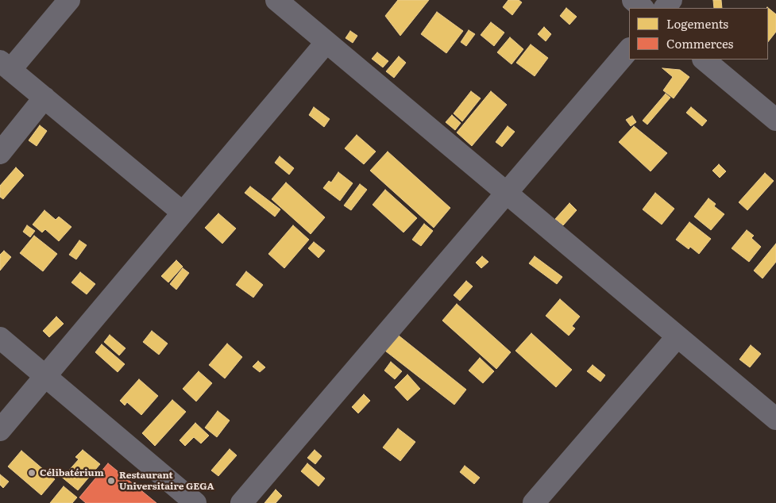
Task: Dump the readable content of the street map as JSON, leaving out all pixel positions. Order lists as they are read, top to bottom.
{
  "places": ["Célibatérium", "Restaurant Universitaire GEGA"],
  "legend": ["Logements", "Commerces"]
}
